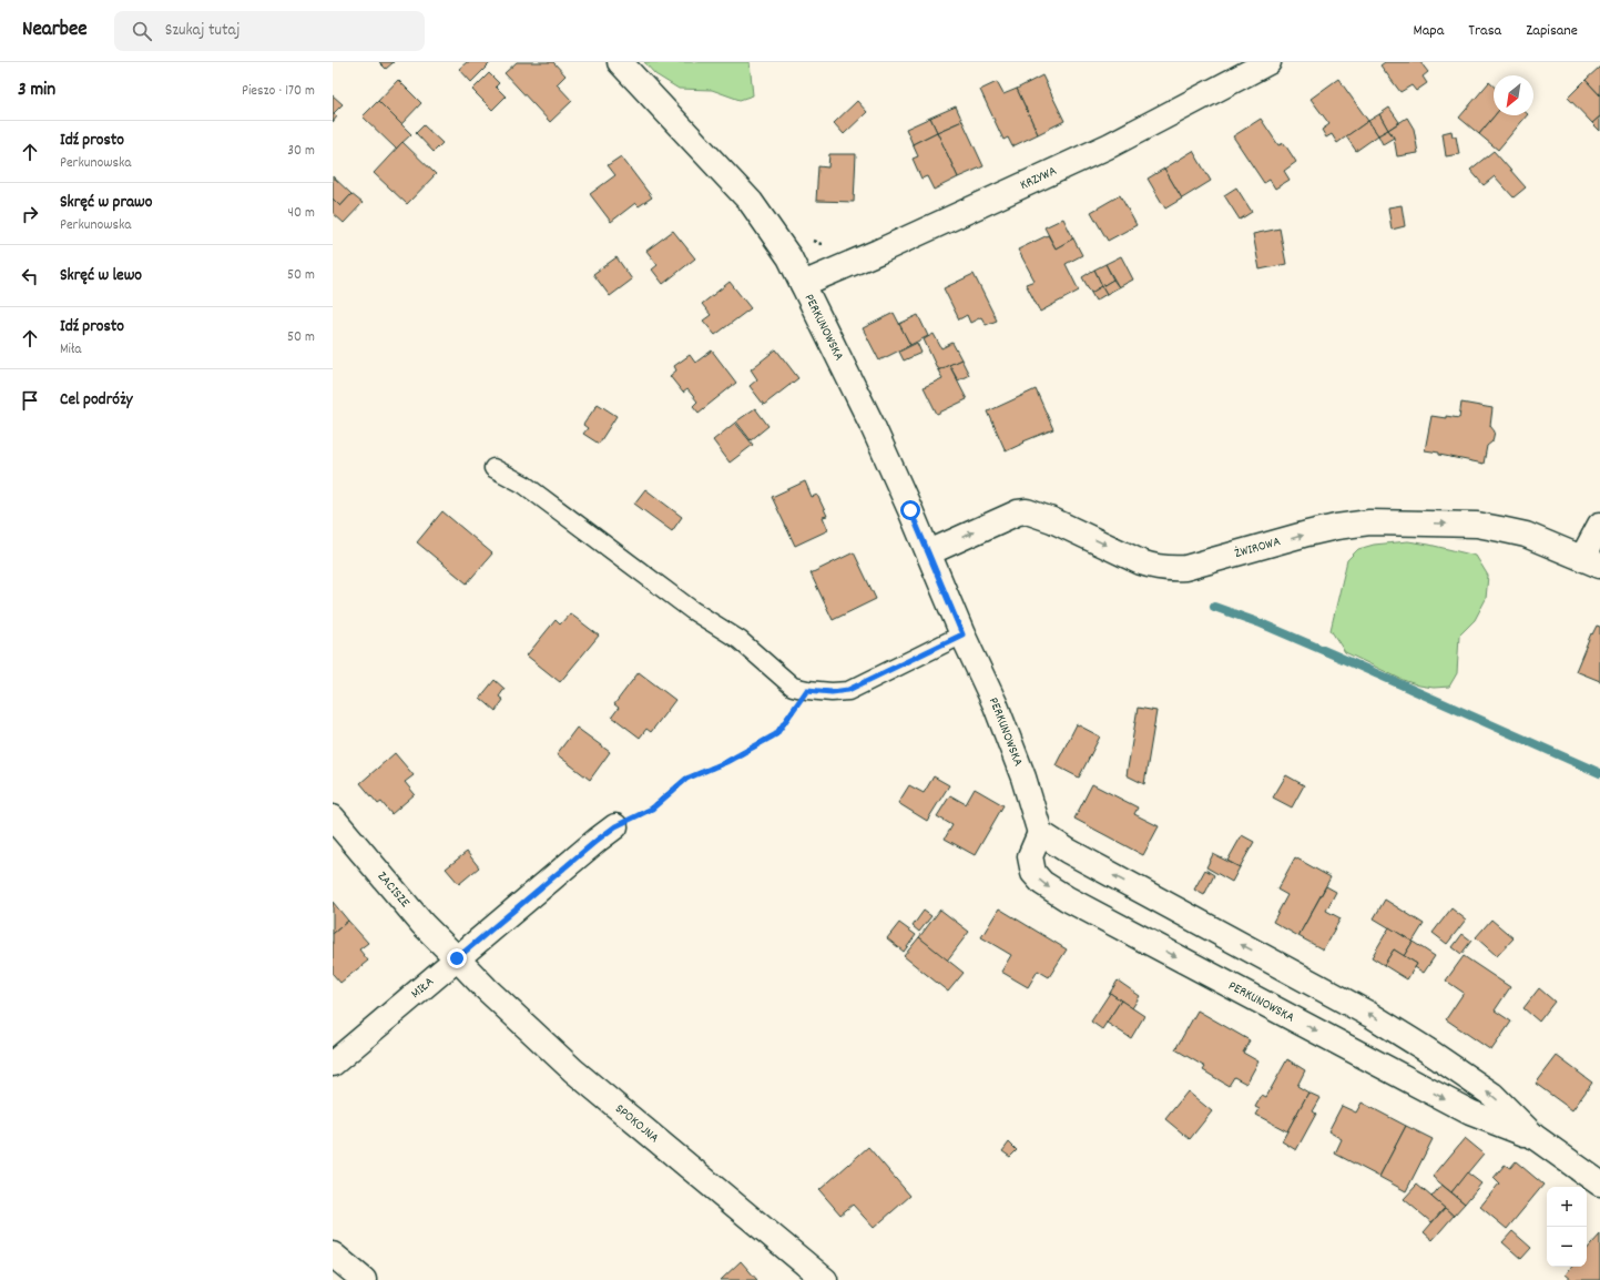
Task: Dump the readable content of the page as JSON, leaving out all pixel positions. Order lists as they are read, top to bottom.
{
  "streets": {
    "street": [
      "KRZYWA",
      "PERKUNOWSKA",
      "ŻWIROWA",
      "ZACISZE",
      "MIŁA",
      "SPOKOJNA"
    ]
  },
  "crossings": [
    ["KRZYWA", "PERKUNOWSKA"],
    ["PERKUNOWSKA", "ŻWIROWA"],
    ["ZACISZE", "MIŁA"],
    ["ZACISZE", "SPOKOJNA"],
    ["MIŁA", "SPOKOJNA"]
  ],
  "one_way": ["ŻWIROWA"],
  "north": "bottom left",
  "page": {
    "header": "Nearbee",
    "search": "Szukaj tutaj",
    "nav": ["Mapa", "Trasa", "Zapisane"],
    "heading": ["3 min", "Pieszo · 170 m"],
    "list": [
      ["Idź prosto", "Perkunowska", "30 m"],
      ["Skręć w prawo", "Perkunowska", "40 m"],
      ["Skręć w lewo", "50 m"],
      ["Idź prosto", "Miła", "50 m"],
      "Cel podróży"
    ],
    "map_buttons": ["+", "−"]
  }
}
